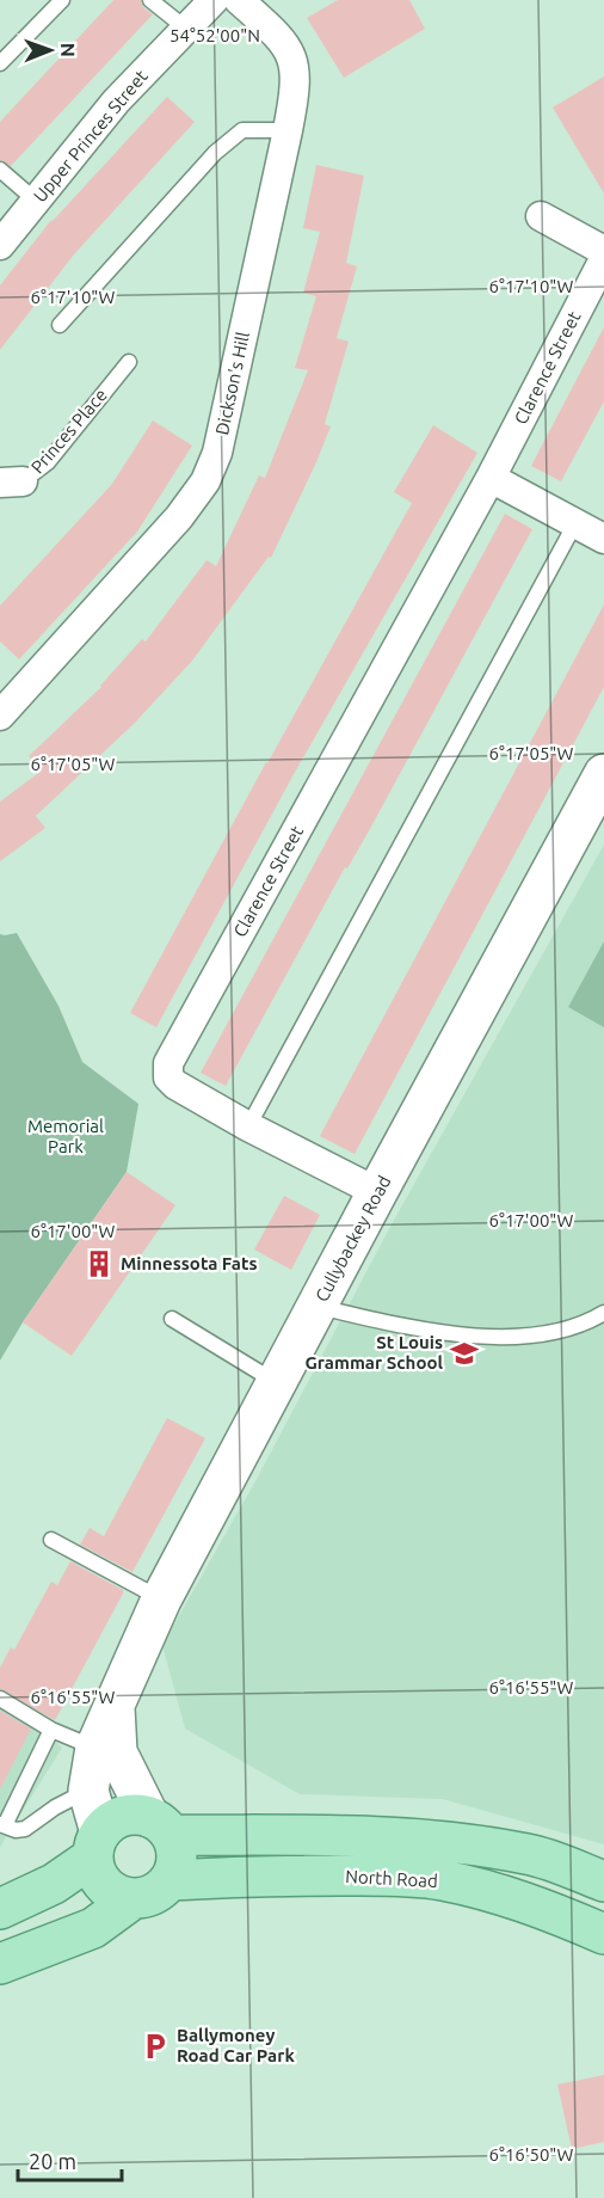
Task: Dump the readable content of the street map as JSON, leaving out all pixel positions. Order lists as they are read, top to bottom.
{
  "streets": {
    "main road": ["Cullybackey Road", "North Road"],
    "street": ["Upper Princes Street", "Clarence Street", "Dickson's Hill"],
    "lane": ["Princes Place"]
  },
  "crossings": [
    ["Clarence Street", "Cullybackey Road"],
    ["Cullybackey Road", "North Road"]
  ],
  "parks": ["Memorial Park"],
  "places": {
    "building": ["Minnessota Fats"],
    "school or university": ["St Louis Grammar School"],
    "parking": ["Ballymoney Road Car Park"]
  },
  "scale_bar": "20 m",
  "north": "right",
  "coordinates": [
    "54°52'00\"N",
    "6°17'10\"W",
    "6°17'05\"W",
    "6°17'00\"W",
    "6°16'55\"W",
    "6°16'50\"W"
  ]
}
